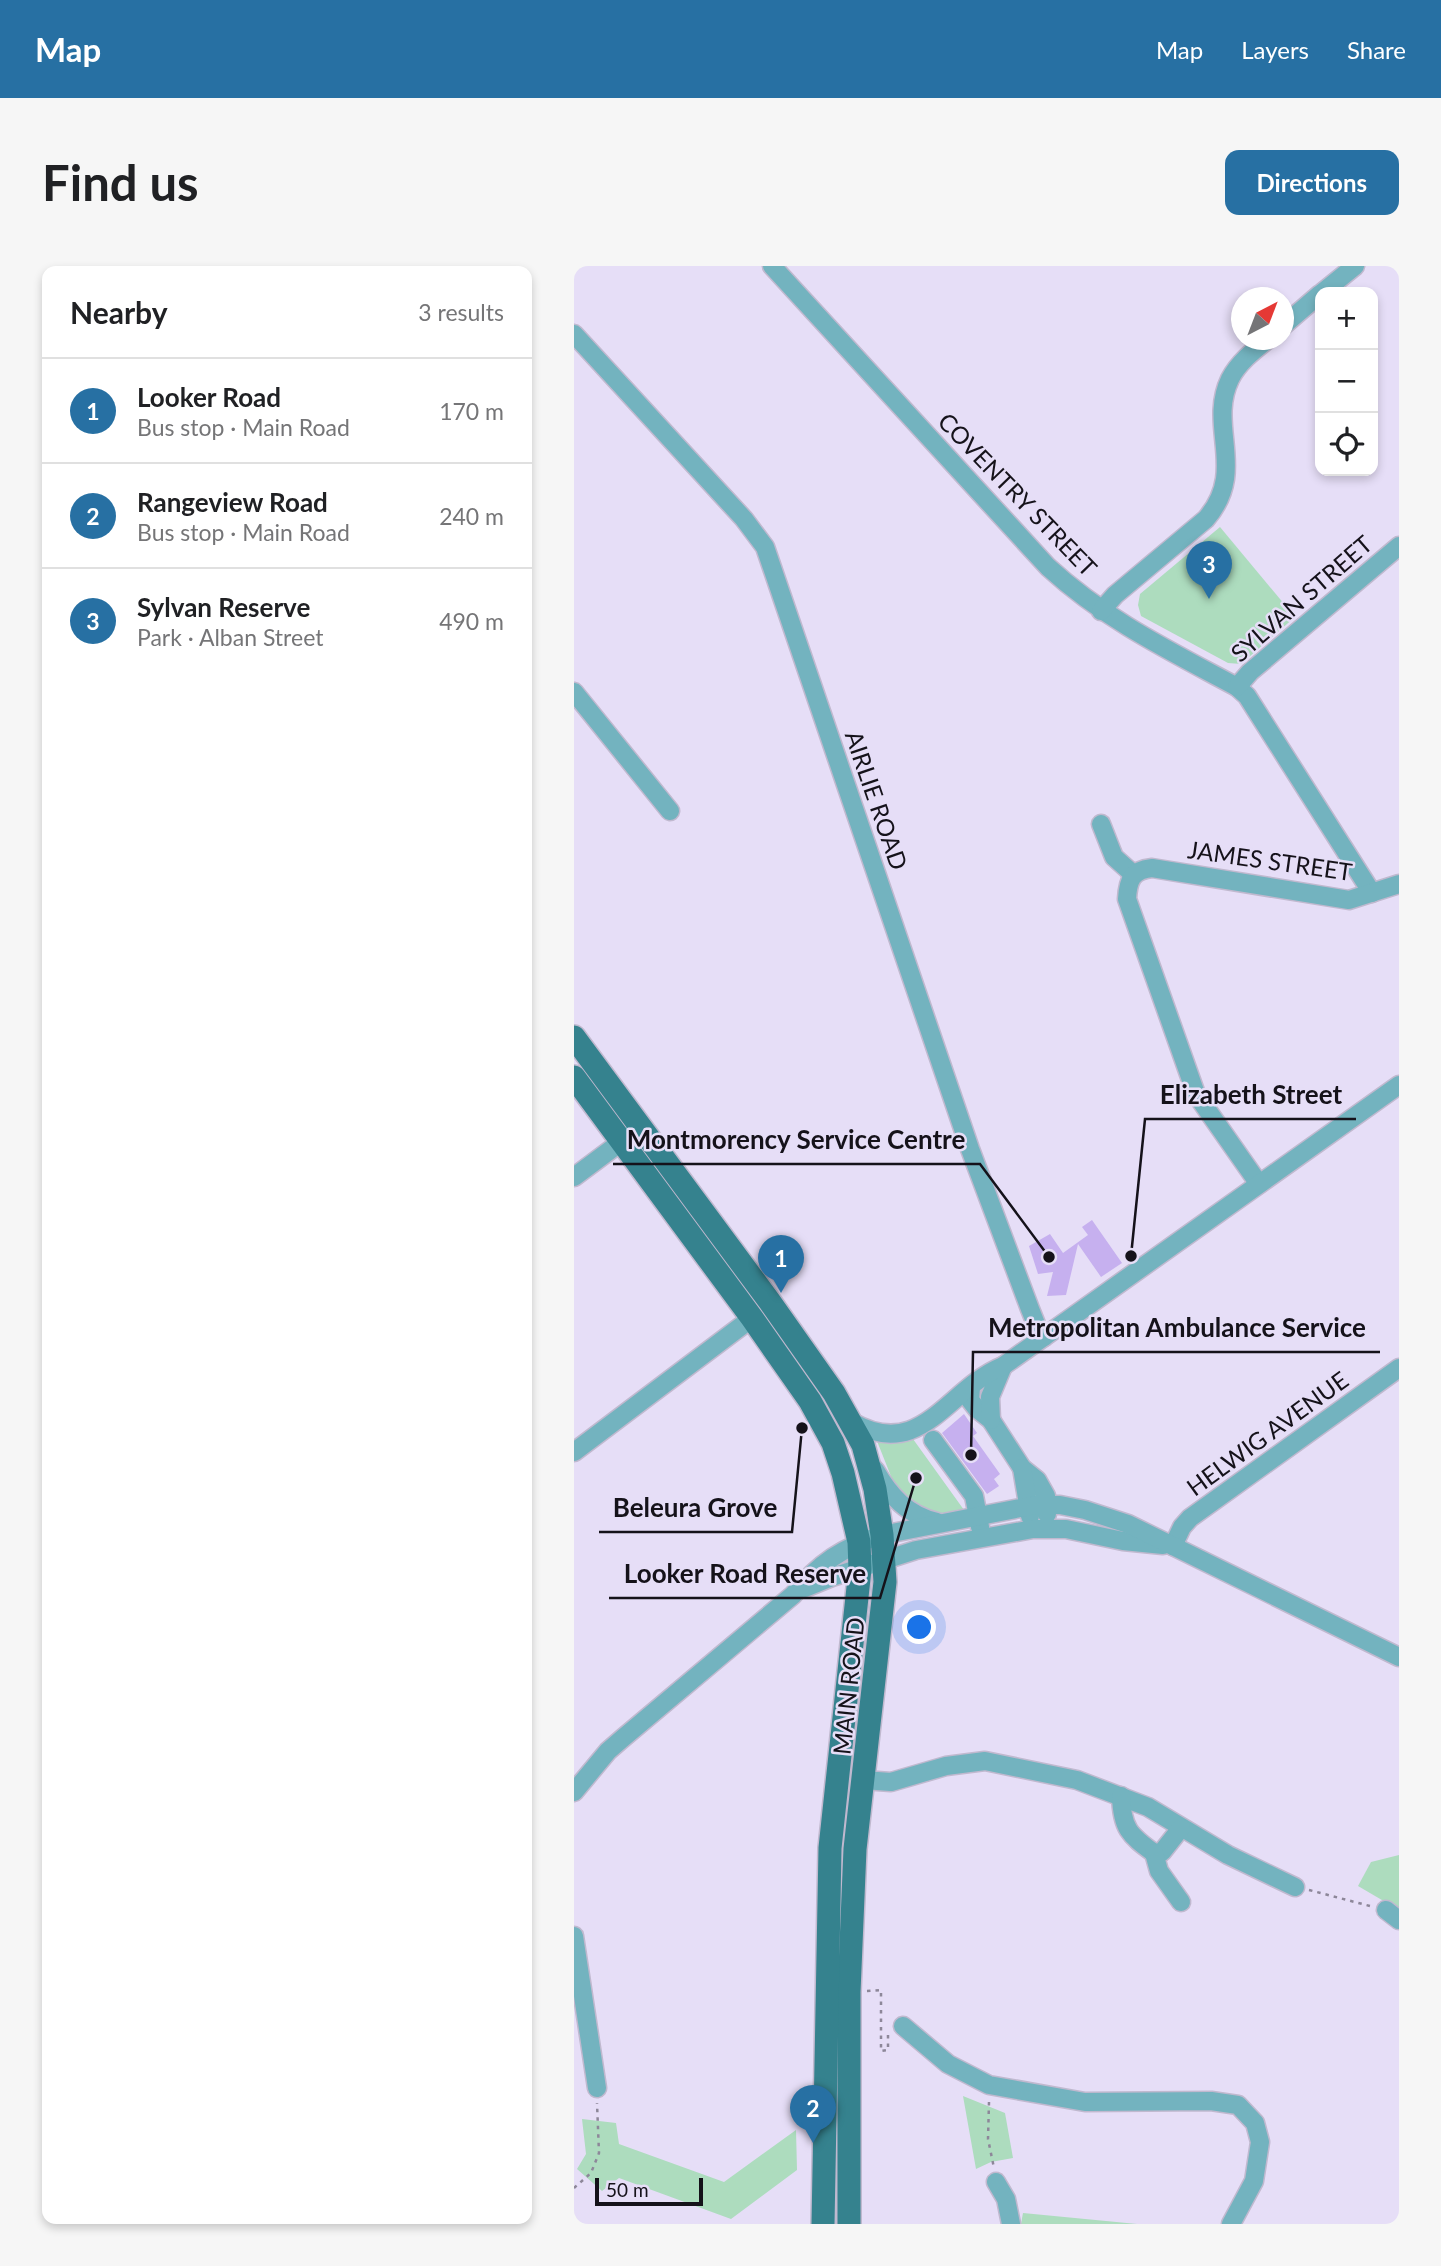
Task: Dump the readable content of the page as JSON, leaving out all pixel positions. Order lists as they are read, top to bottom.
{
  "streets": {
    "main road": ["MAIN ROAD"],
    "street": [
      "COVENTRY STREET",
      "SYLVAN STREET",
      "AIRLIE ROAD",
      "JAMES STREET",
      "HELWIG AVENUE"
    ]
  },
  "crossings": [
    ["COVENTRY STREET", "SYLVAN STREET"],
    ["COVENTRY STREET", "JAMES STREET"]
  ],
  "places": [
    "Elizabeth Street",
    "Montmorency Service Centre",
    "Beleura Grove",
    "Metropolitan Ambulance Service",
    "Looker Road Reserve"
  ],
  "scale_bar": "50 m",
  "north": "top right",
  "page": {
    "header": "Map",
    "nav": ["Map", "Layers", "Share"],
    "buttons": "Directions",
    "title": "Find us",
    "heading": ["Nearby", "3 results"],
    "map_buttons": ["+", "−"],
    "list": [
      {
        "mark": "1",
        "name": "Looker Road",
        "note": "Bus stop · Main Road",
        "value": "170 m"
      },
      {
        "mark": "2",
        "name": "Rangeview Road",
        "note": "Bus stop · Main Road",
        "value": "240 m"
      },
      {
        "mark": "3",
        "name": "Sylvan Reserve",
        "note": "Park · Alban Street",
        "value": "490 m"
      }
    ],
    "pins": ["3", "1", "2"],
    "scale": "50 m"
  }
}
